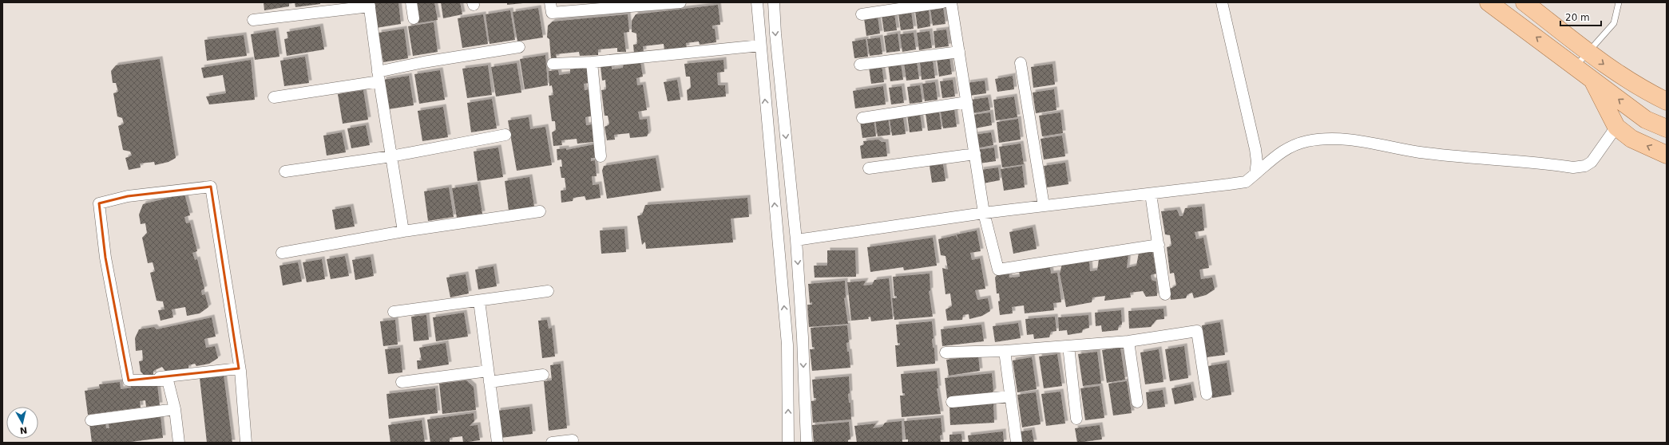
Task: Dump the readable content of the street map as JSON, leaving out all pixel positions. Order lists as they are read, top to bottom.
{
  "scale_bar": "20 m",
  "north": "bottom"
}
